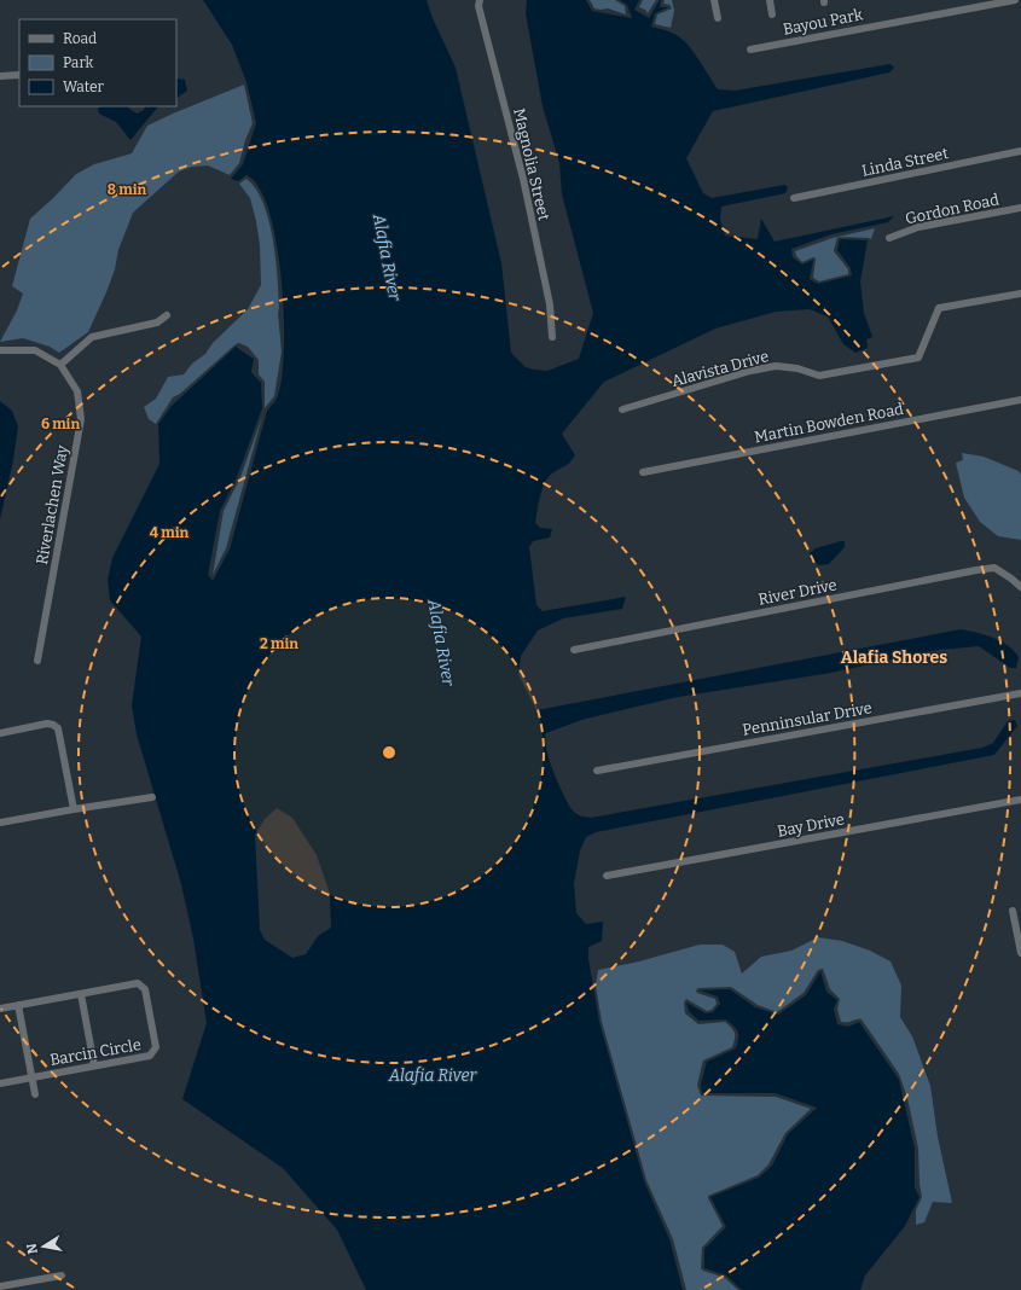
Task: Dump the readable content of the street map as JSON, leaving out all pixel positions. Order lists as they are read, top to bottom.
{
  "streets": {
    "street": [
      "Bayou Park",
      "Linda Street",
      "Magnolia Street",
      "Gordon Road",
      "Alavista Drive",
      "Martin Bowden Road",
      "Riverlachen Way",
      "River Drive",
      "Penninsular Drive",
      "Bay Drive",
      "Barcin Circle"
    ]
  },
  "districts": ["Alafia Shores"],
  "water": ["Alafia River"],
  "legend": ["Road", "Park", "Water"],
  "north": "left",
  "rings": [
    "8 min",
    "6 min",
    "4 min",
    "2 min"
  ]
}
